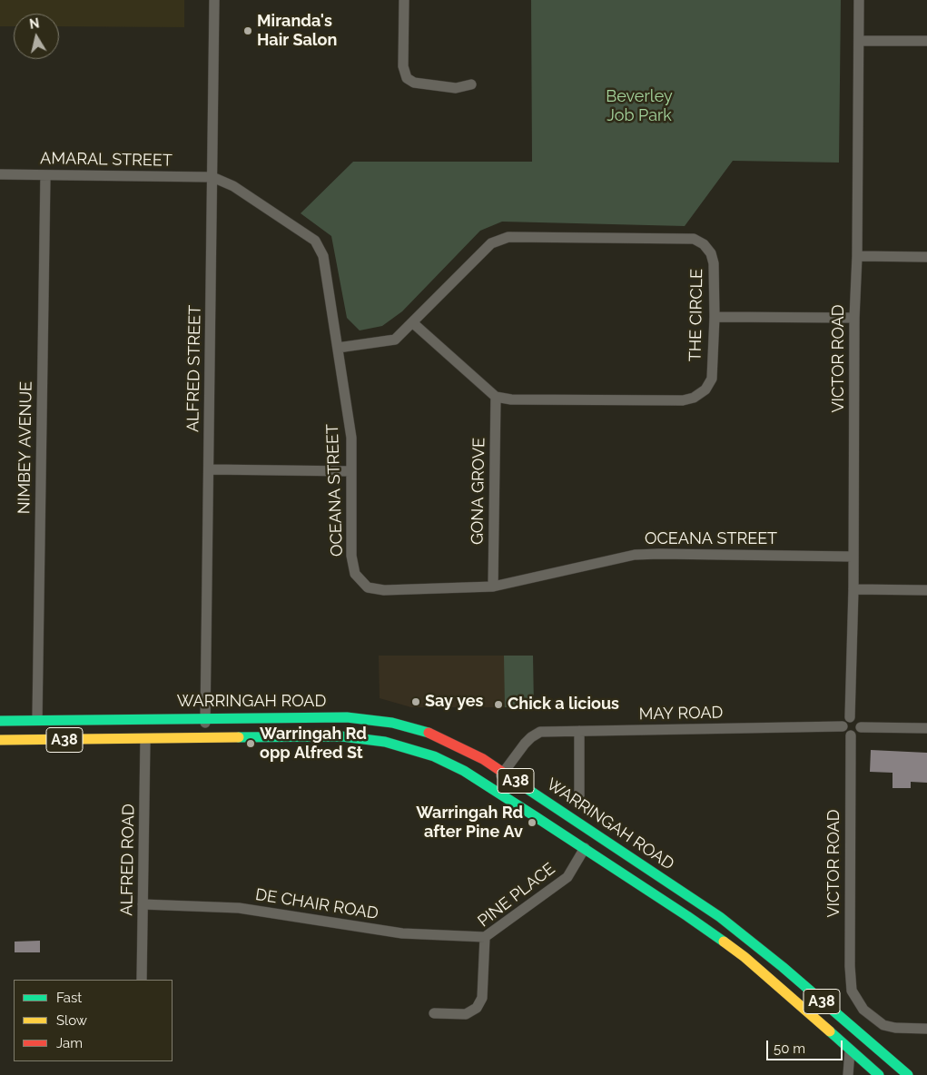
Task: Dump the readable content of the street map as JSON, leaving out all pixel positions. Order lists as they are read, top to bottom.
{
  "streets": {
    "highway": ["WARRINGAH ROAD", "A38"],
    "street": [
      "AMARAL STREET",
      "THE CIRCLE",
      "VICTOR ROAD",
      "ALFRED STREET",
      "NIMBEY AVENUE",
      "OCEANA STREET",
      "GONA GROVE",
      "MAY ROAD",
      "ALFRED ROAD",
      "PINE PLACE",
      "DE CHAIR ROAD"
    ]
  },
  "crossings": [
    ["AMARAL STREET", "ALFRED STREET"],
    ["AMARAL STREET", "NIMBEY AVENUE"],
    ["AMARAL STREET", "OCEANA STREET"],
    ["THE CIRCLE", "OCEANA STREET"],
    ["THE CIRCLE", "GONA GROVE"],
    ["VICTOR ROAD", "OCEANA STREET"],
    ["VICTOR ROAD", "MAY ROAD"],
    ["ALFRED STREET", "OCEANA STREET"],
    ["ALFRED STREET", "WARRINGAH ROAD"],
    ["NIMBEY AVENUE", "WARRINGAH ROAD"],
    ["OCEANA STREET", "GONA GROVE"],
    ["WARRINGAH ROAD", "MAY ROAD"],
    ["WARRINGAH ROAD", "ALFRED ROAD"],
    ["WARRINGAH ROAD", "PINE PLACE"],
    ["ALFRED ROAD", "DE CHAIR ROAD"],
    ["PINE PLACE", "DE CHAIR ROAD"]
  ],
  "parks": ["Beverley Job Park"],
  "places": [
    "Miranda's Hair Salon",
    "Say yes",
    "Chick a licious",
    "Warringah Rd opp Alfred St",
    "Warringah Rd after Pine Av"
  ],
  "legend": ["Fast", "Slow", "Jam"],
  "scale_bar": "50 m",
  "north": "top"
}
